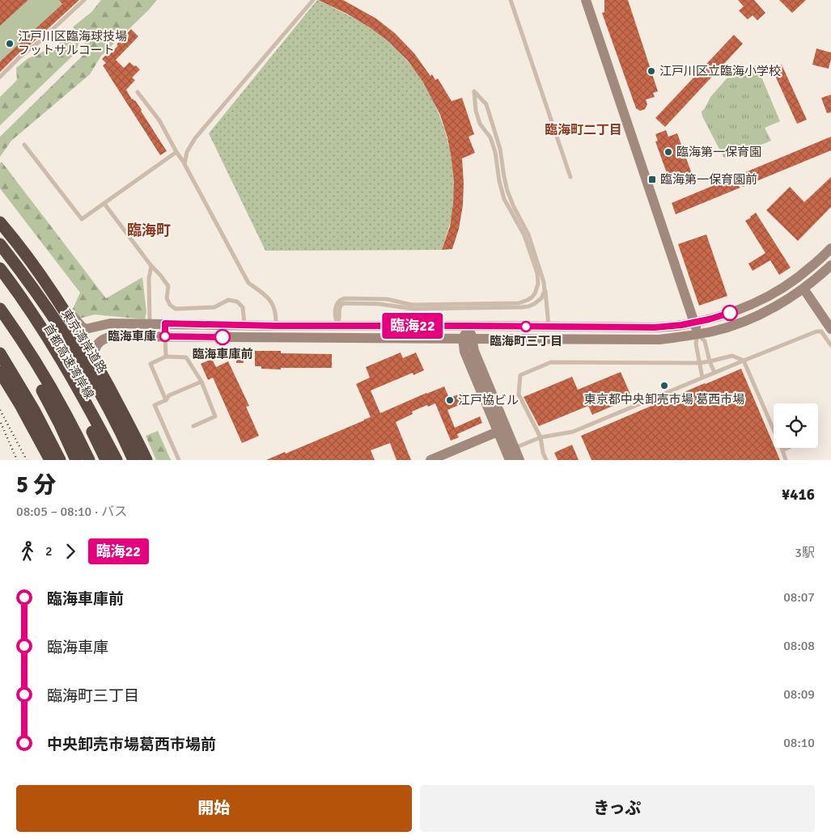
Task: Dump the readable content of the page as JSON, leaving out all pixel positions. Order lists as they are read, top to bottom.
{
  "streets": {
    "highway": ["東京湾岸道路", "首都高速湾岸線"]
  },
  "districts": ["臨海町二丁目", "臨海町"],
  "places": {
    "other": [
      "江戸川区臨海球技場 フットサルコート",
      "江戸川区立臨海小学校",
      "臨海第一保育園",
      "臨海町三丁目",
      "臨海車庫",
      "臨海車庫前",
      "東京都中央卸売市場 葛西市場",
      "江戸協ビル"
    ],
    "transit": ["臨海第一保育園前"]
  },
  "lines": ["bus line 臨海22"],
  "page": {
    "on_map": "臨海22",
    "heading": ["5 分", "08:05 – 08:10 · バス", "¥416"],
    "legs": ["2", "臨海22", "3駅"],
    "list": [
      {
        "name": "臨海車庫前",
        "value": "08:07"
      },
      {
        "name": "臨海車庫",
        "value": "08:08"
      },
      {
        "name": "臨海町三丁目",
        "value": "08:09"
      },
      {
        "name": "中央卸売市場葛西市場前",
        "value": "08:10"
      }
    ],
    "buttons": ["開始", "きっぷ"]
  }
}
